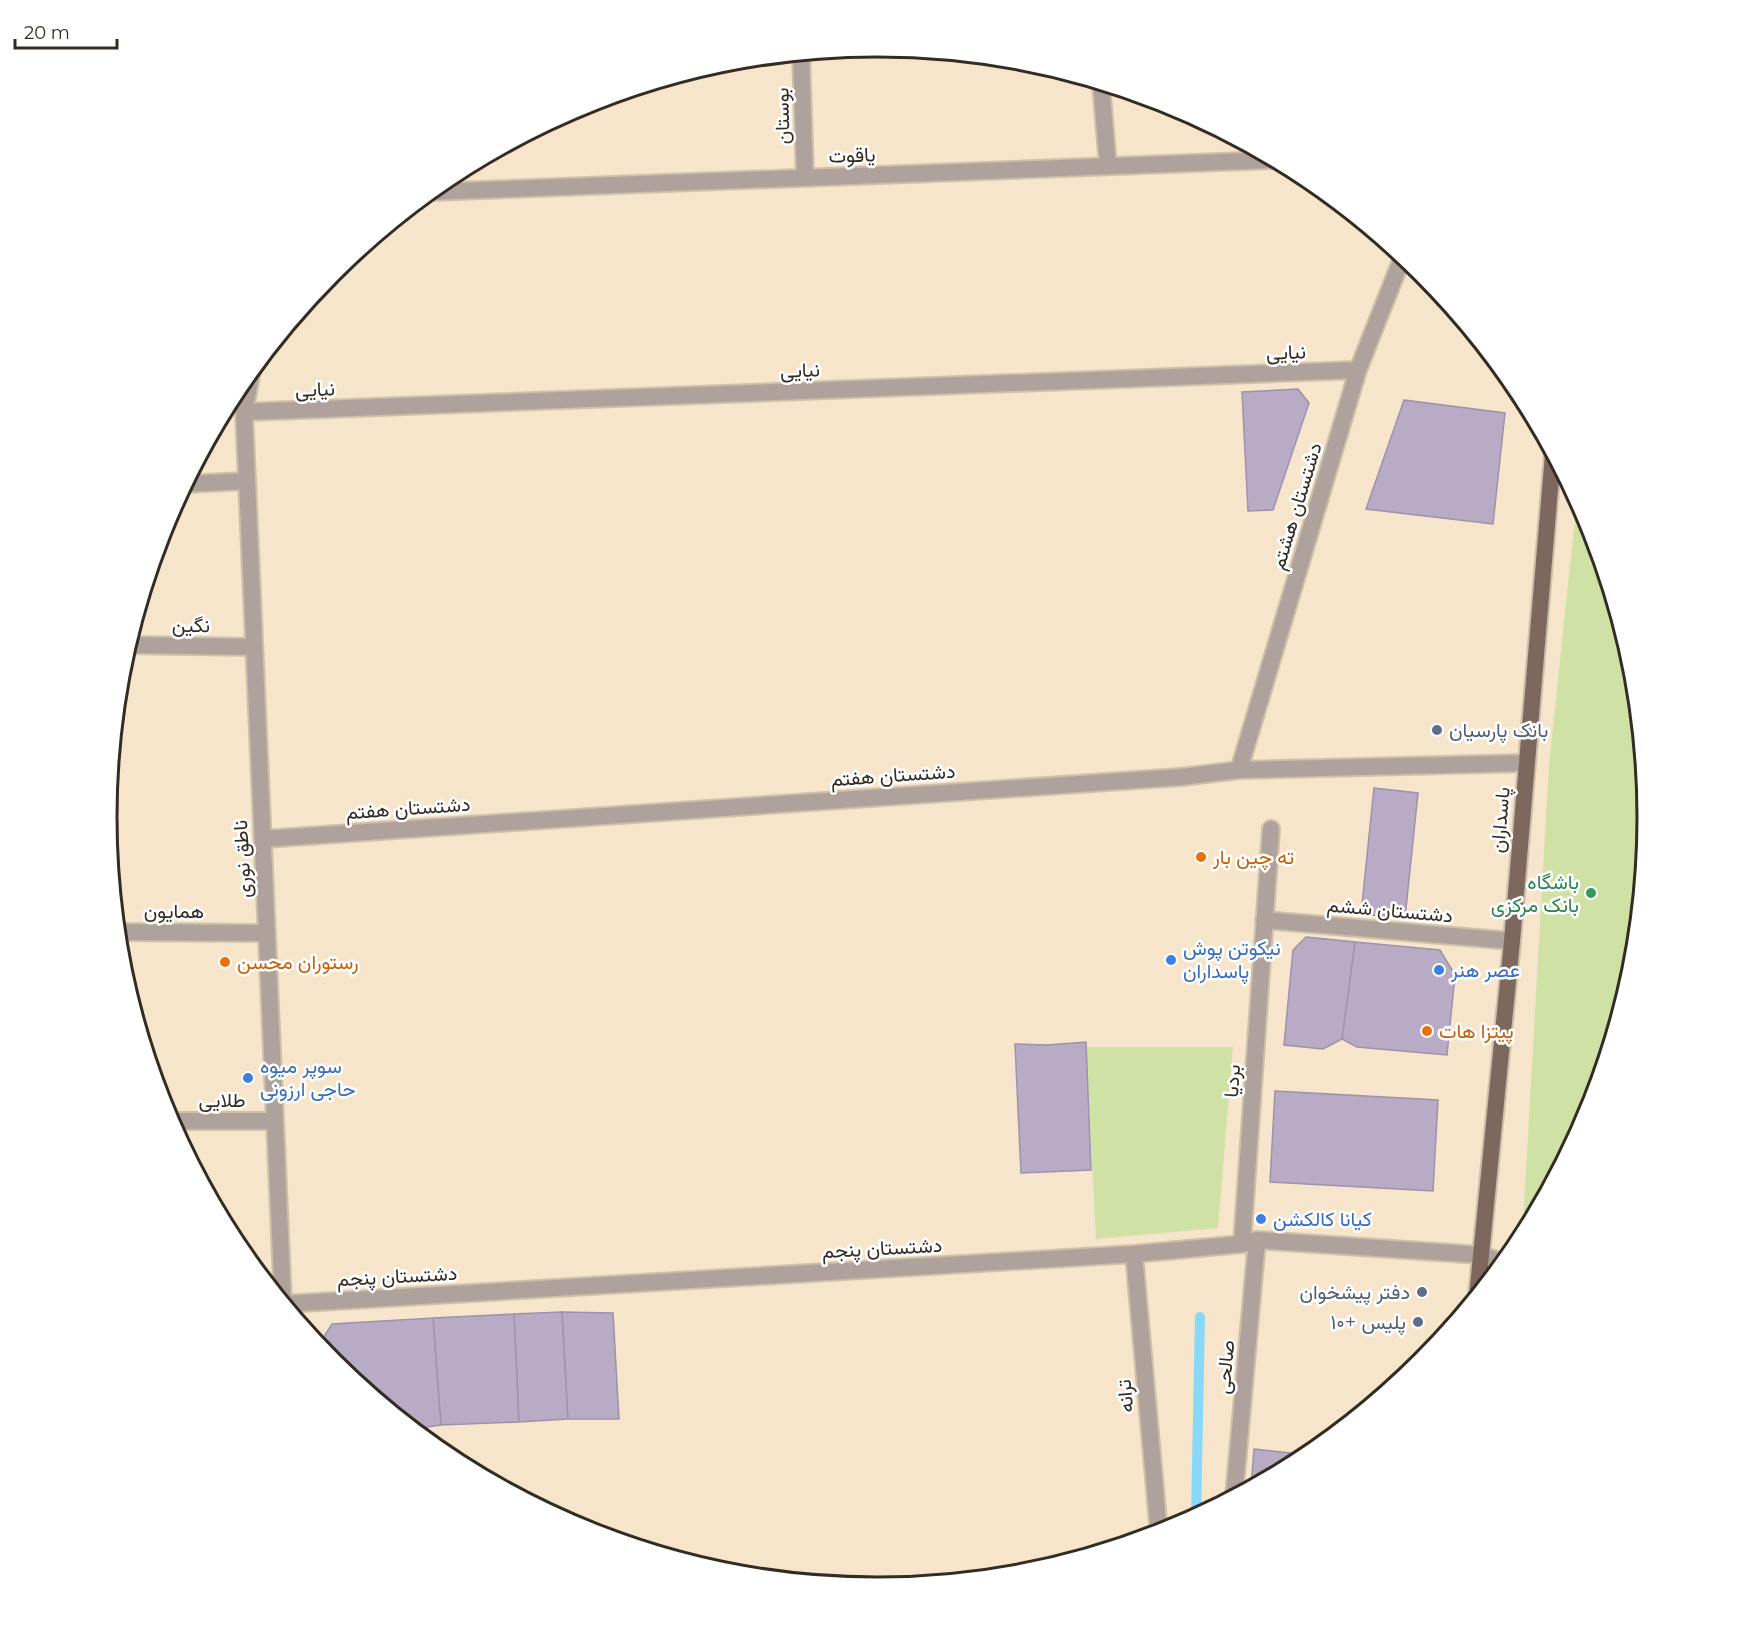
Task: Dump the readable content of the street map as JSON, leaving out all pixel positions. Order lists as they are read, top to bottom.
{
  "streets": {
    "main road": ["پاسداران"],
    "street": [
      "بوستان",
      "یاقوت",
      "نیایی",
      "دشتستان هشتم",
      "نگین",
      "دشتستان هفتم",
      "ناطق نوری",
      "دشتستان ششم",
      "همایون",
      "بردیا",
      "طلایی",
      "دشتستان پنجم",
      "صالحی",
      "ترانه"
    ]
  },
  "crossings": [
    ["بوستان", "یاقوت"],
    ["نیایی", "دشتستان هشتم"],
    ["نیایی", "ناطق نوری"],
    ["دشتستان هشتم", "دشتستان هفتم"],
    ["نگین", "ناطق نوری"],
    ["دشتستان هفتم", "پاسداران"],
    ["دشتستان هفتم", "ناطق نوری"],
    ["پاسداران", "دشتستان ششم"],
    ["پاسداران", "دشتستان پنجم"],
    ["ناطق نوری", "همایون"],
    ["ناطق نوری", "طلایی"],
    ["دشتستان ششم", "بردیا"],
    ["بردیا", "دشتستان پنجم"],
    ["بردیا", "صالحی"],
    ["دشتستان پنجم", "صالحی"],
    ["دشتستان پنجم", "ترانه"]
  ],
  "places": [
    "بانک پارسیان",
    "ته چین بار",
    "باشگاه بانک مرکزی",
    "نیکوتن پوش پاسداران",
    "رستوران محسن",
    "عصر هنر",
    "پیتزا هات",
    "سوپر میوه حاجی ارزونی",
    "کیانا کالکشن",
    "دفتر پیشخوان",
    "پلیس +۱۰"
  ],
  "scale_bar": "20 m"
}
